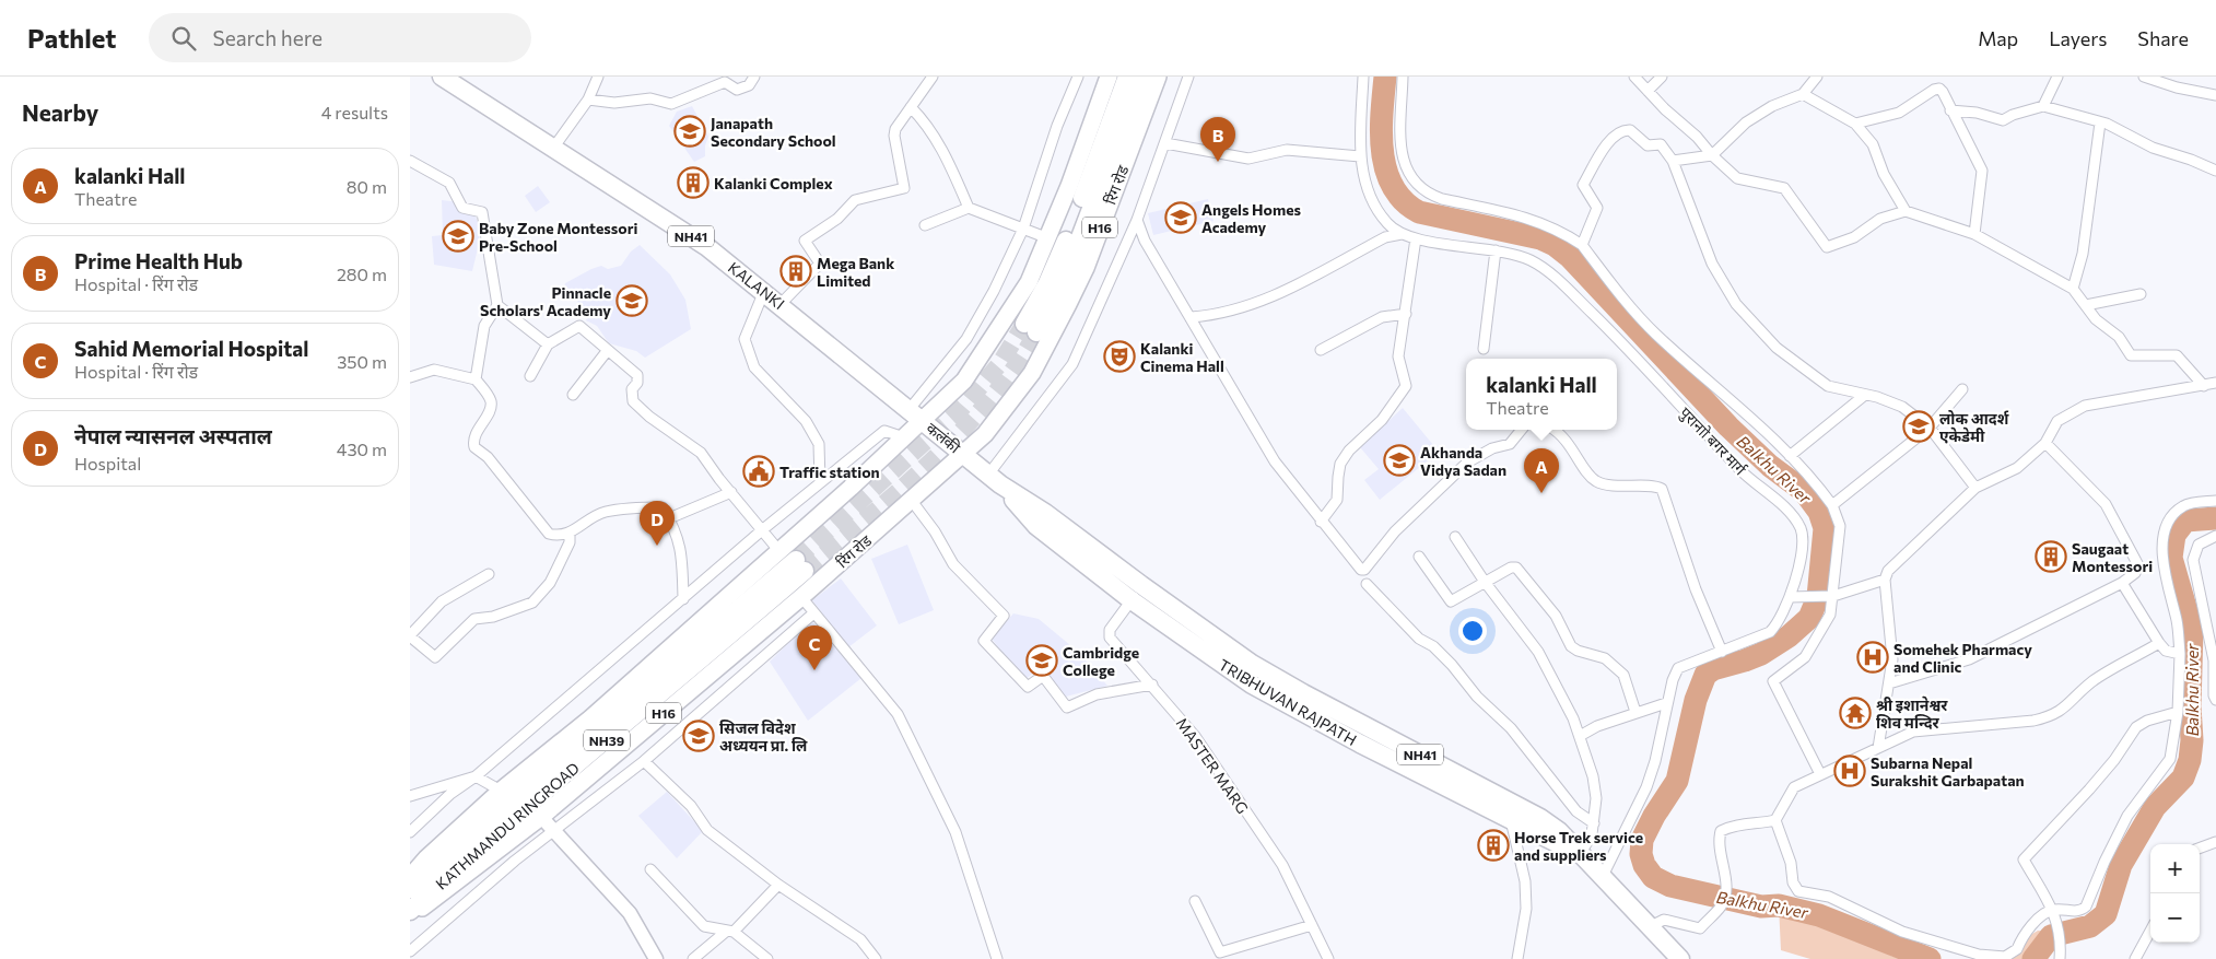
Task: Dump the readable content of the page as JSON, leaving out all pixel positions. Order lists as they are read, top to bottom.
{
  "streets": {
    "highway": [
      "NH41",
      "KALANKI",
      "कलंकी",
      "TRIBHUVAN RAJPATH",
      "NH39",
      "KATHMANDU RINGROAD"
    ],
    "main road": ["रिंग रोड", "H16"],
    "street": ["पुरानाो बगर मार्ग", "MASTER MARG"]
  },
  "crossings": [
    ["रिंग रोड", "कलंकी"],
    ["रिंग रोड", "TRIBHUVAN RAJPATH"],
    ["KALANKI", "कलंकी"],
    ["कलंकी", "TRIBHUVAN RAJPATH"],
    ["पुरानाो बगर मार्ग", "TRIBHUVAN RAJPATH"],
    ["TRIBHUVAN RAJPATH", "MASTER MARG"]
  ],
  "water": ["Balkhu River"],
  "places": {
    "school or university": [
      "Janapath Secondary School",
      "Angels Homes Academy",
      "Baby Zone Montessori Pre-School",
      "Pinnacle Scholars' Academy",
      "लोक आदर्श एकेडेमी",
      "Akhanda Vidya Sadan",
      "Cambridge College",
      "सिजल विदेश अध्ययन प्रा. लि"
    ],
    "building": [
      "Kalanki Complex",
      "Mega Bank Limited",
      "Saugaat Montessori",
      "Horse Trek service and suppliers"
    ],
    "theatre": ["Kalanki Cinema Hall"],
    "public building": ["Traffic station"],
    "hospital": ["Somehek Pharmacy and Clinic", "Subarna Nepal Surakshit Garbapatan"],
    "temple": ["श्री इशानेश्वर शिव मन्दिर"]
  },
  "page": {
    "header": "Pathlet",
    "search": "Search here",
    "nav": ["Map", "Layers", "Share"],
    "heading": ["Nearby", "4 results"],
    "pins": [
      "B",
      "A",
      "D",
      "C"
    ],
    "list": [
      {
        "mark": "A",
        "name": "kalanki Hall",
        "note": "Theatre",
        "value": "80 m"
      },
      {
        "mark": "B",
        "name": "Prime Health Hub",
        "note": "Hospital · रिंग रोड",
        "value": "280 m"
      },
      {
        "mark": "C",
        "name": "Sahid Memorial Hospital",
        "note": "Hospital · रिंग रोड",
        "value": "350 m"
      },
      {
        "mark": "D",
        "name": "नेपाल न्यासनल अस्पताल",
        "note": "Hospital",
        "value": "430 m"
      }
    ],
    "popup": ["kalanki Hall", "Theatre"],
    "map_buttons": ["+", "−"]
  }
}
